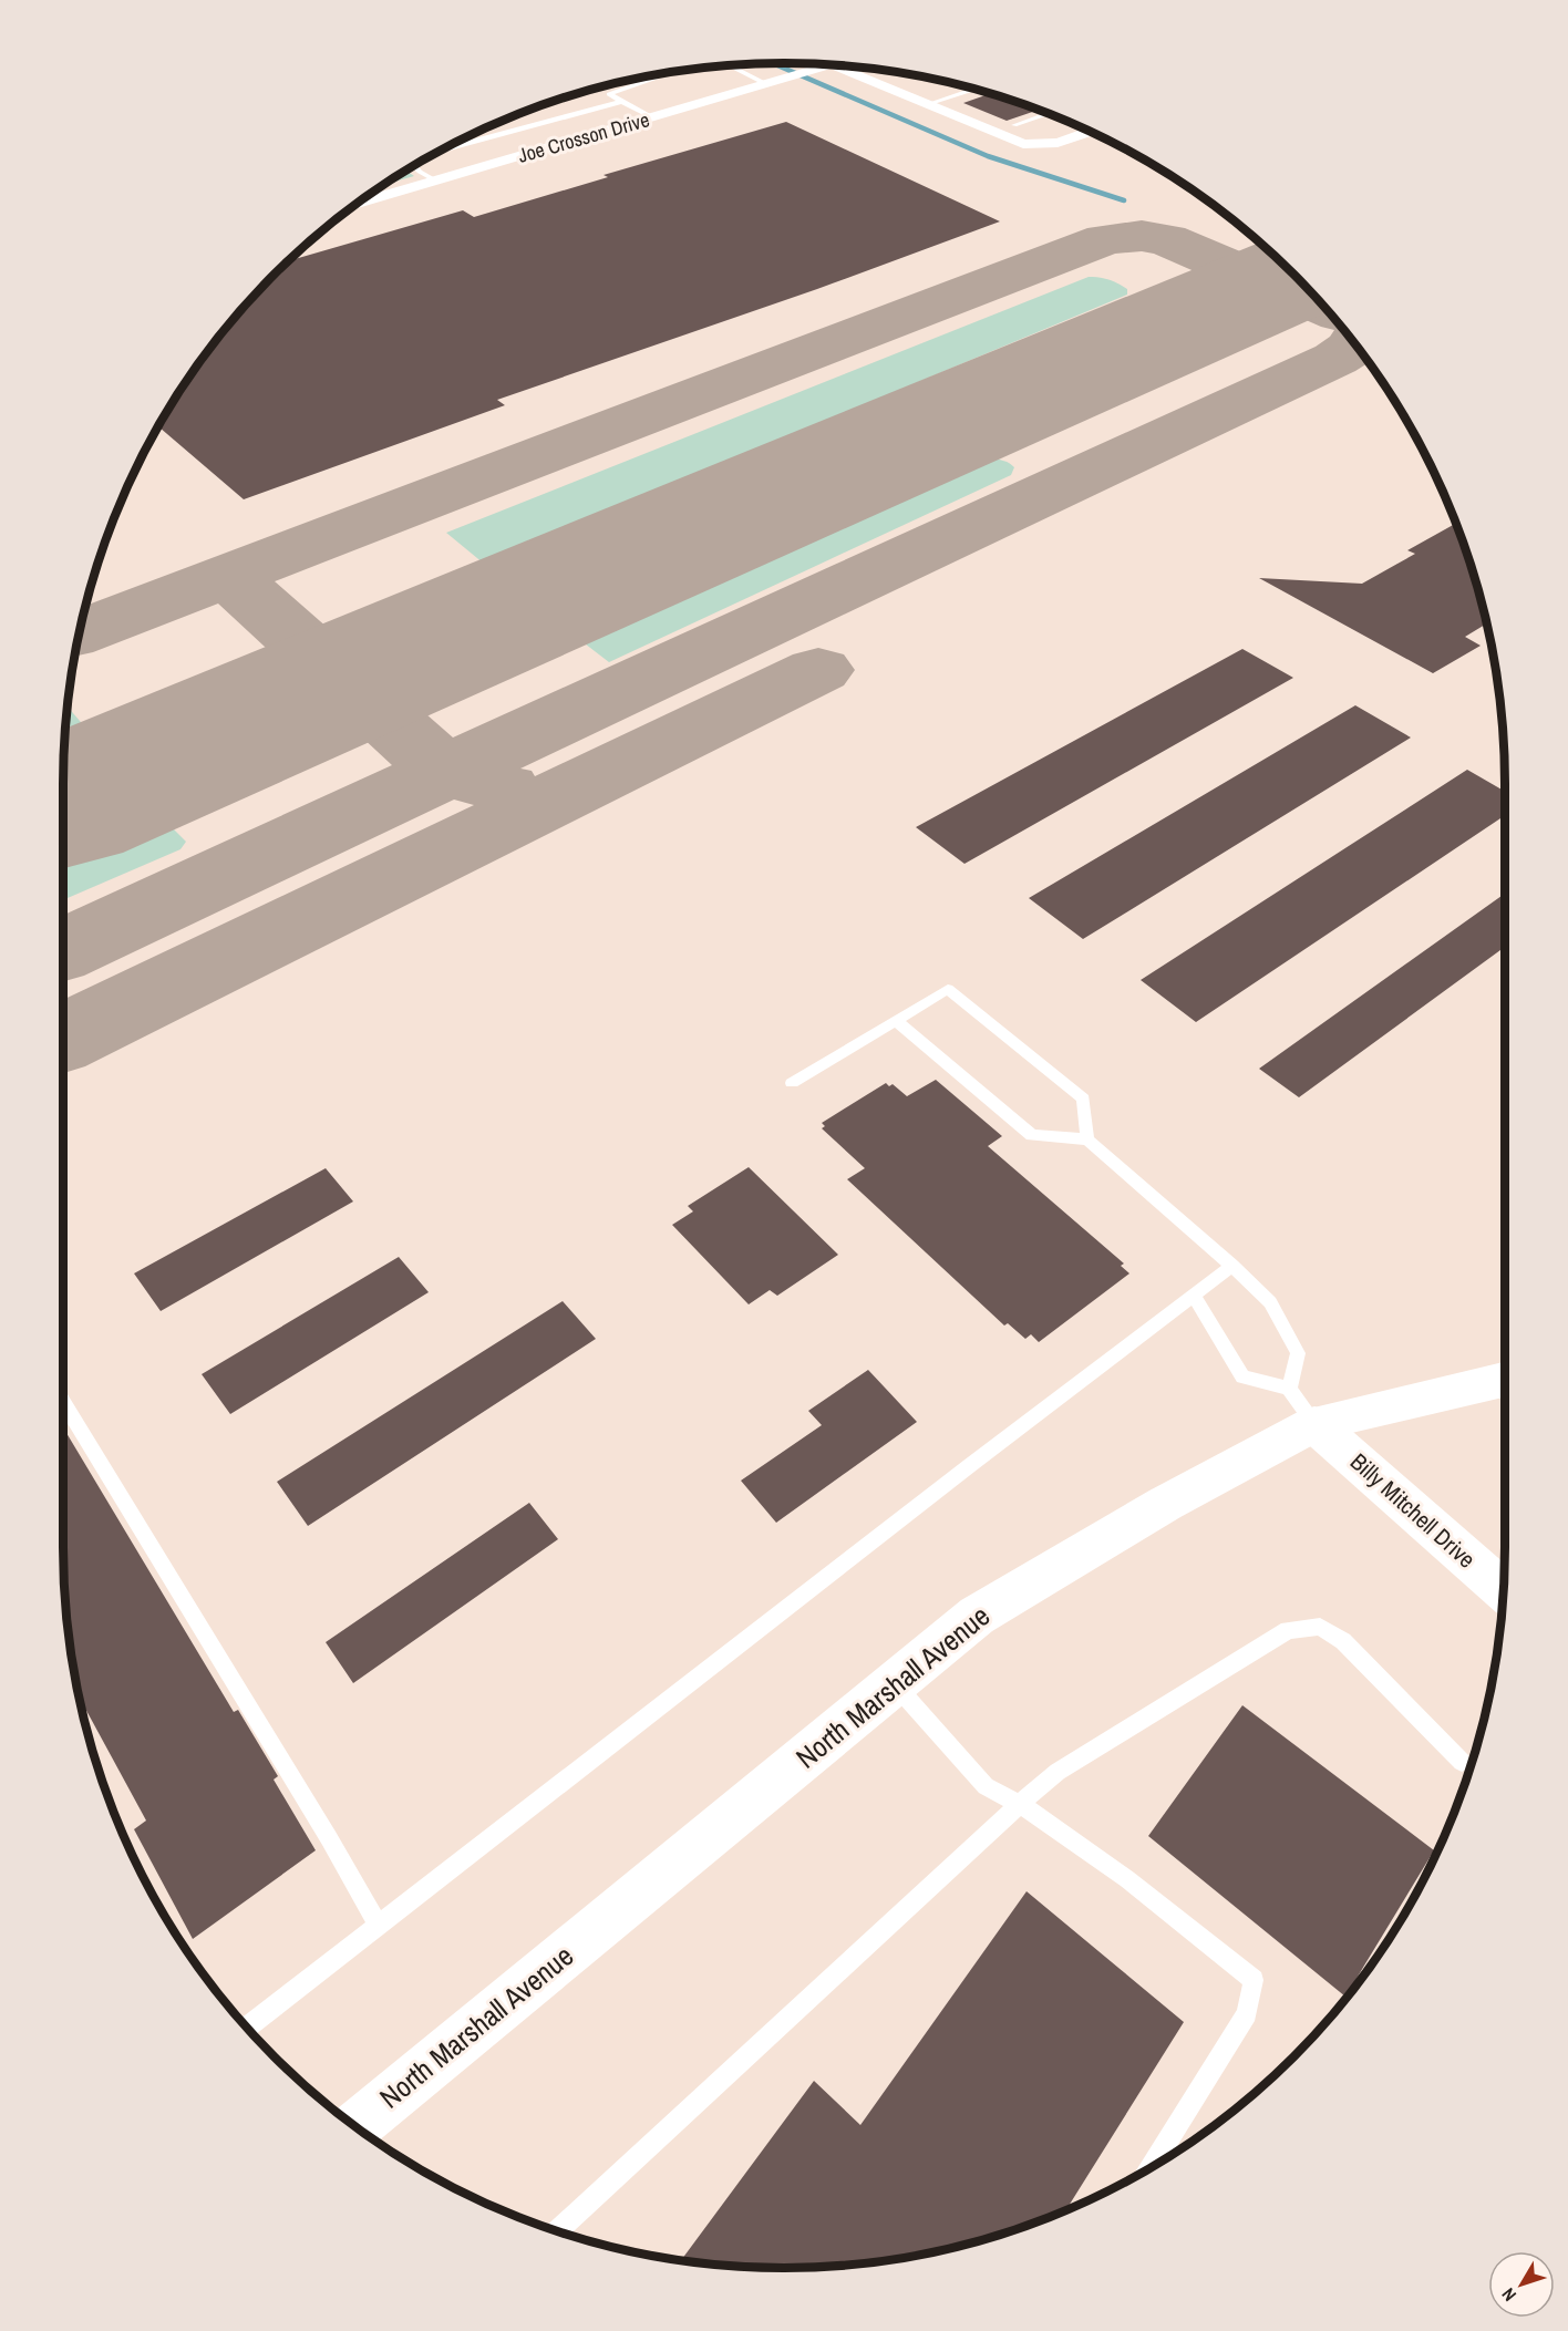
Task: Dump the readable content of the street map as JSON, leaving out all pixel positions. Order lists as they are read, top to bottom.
{
  "streets": {
    "main road": ["Billy Mitchell Drive", "North Marshall Avenue"],
    "street": ["Joe Crosson Drive"]
  },
  "crossings": [
    ["Billy Mitchell Drive", "North Marshall Avenue"]
  ],
  "north": "bottom left"
}
